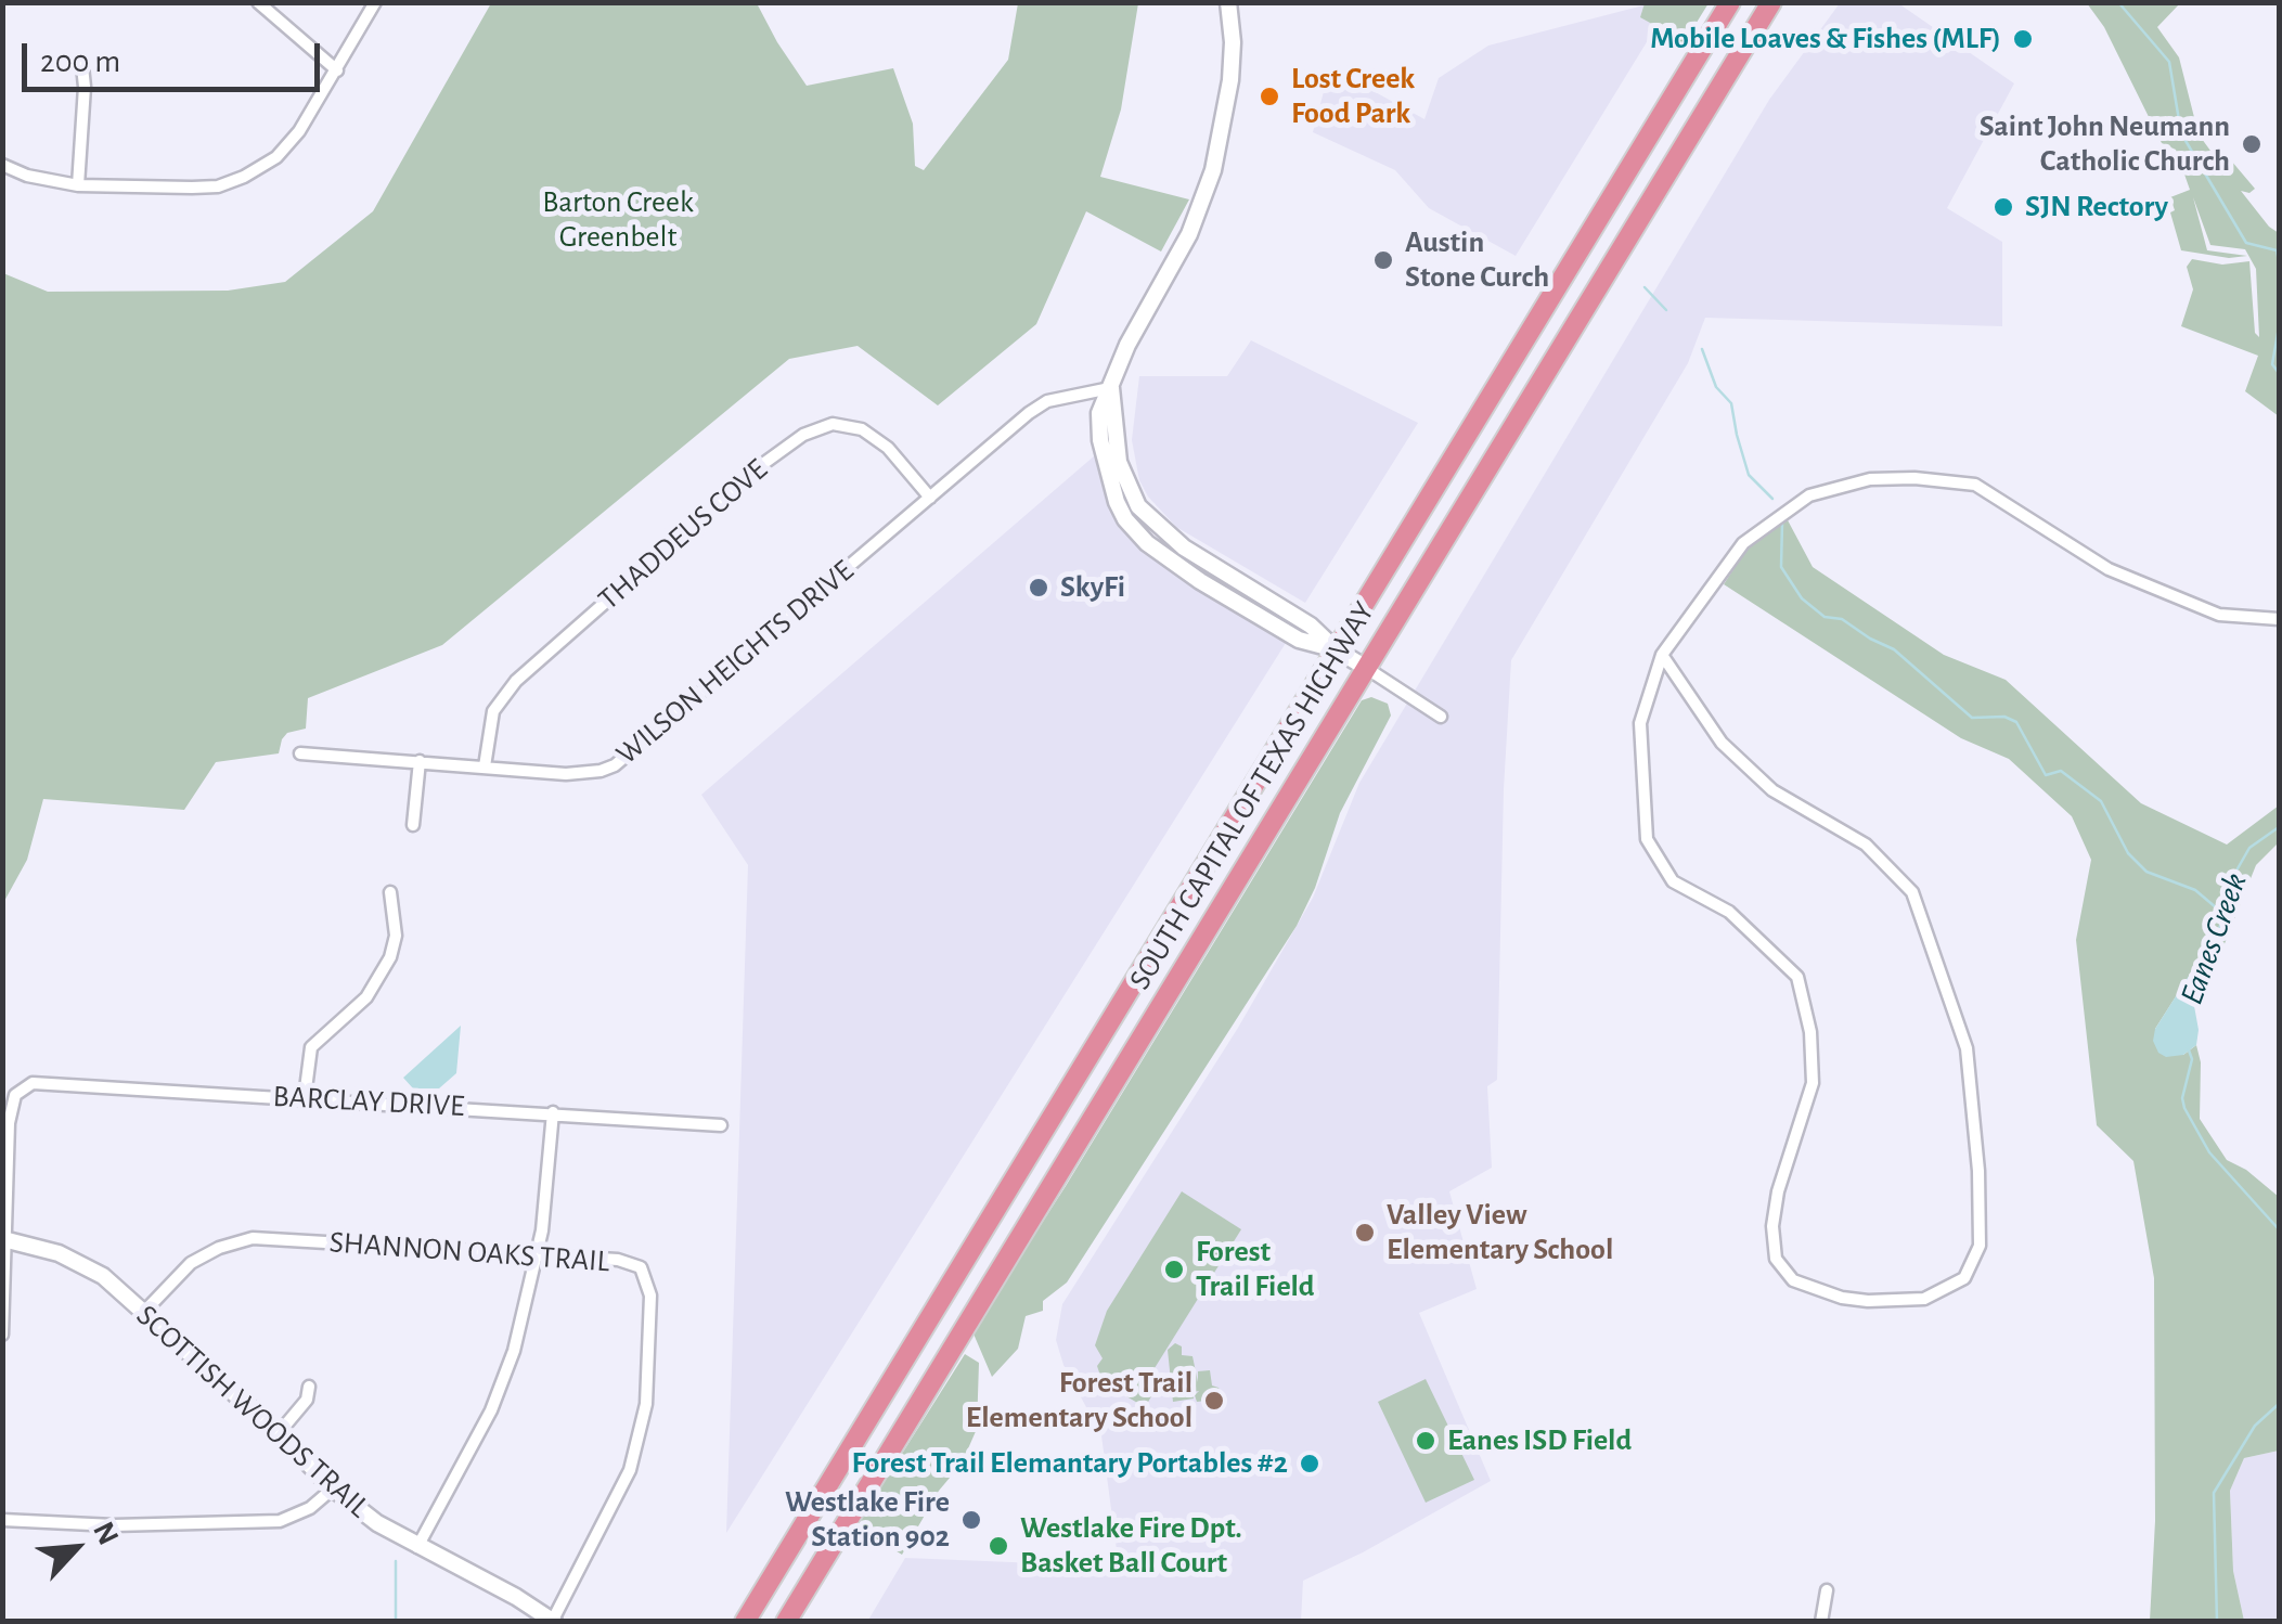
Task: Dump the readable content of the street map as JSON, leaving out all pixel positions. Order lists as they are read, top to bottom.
{
  "streets": {
    "highway": ["SOUTH CAPITAL OF TEXAS HIGHWAY"],
    "street": [
      "THADDEUS COVE",
      "WILSON HEIGHTS DRIVE",
      "BARCLAY DRIVE",
      "SHANNON OAKS TRAIL",
      "SCOTTISH WOODS TRAIL"
    ]
  },
  "crossings": [
    ["THADDEUS COVE", "WILSON HEIGHTS DRIVE"],
    ["BARCLAY DRIVE", "SCOTTISH WOODS TRAIL"],
    ["SHANNON OAKS TRAIL", "SCOTTISH WOODS TRAIL"]
  ],
  "water": ["Eanes Creek"],
  "parks": ["Barton Creek Greenbelt"],
  "places": [
    "Mobile Loaves & Fishes (MLF)",
    "Lost Creek Food Park",
    "Saint John Neumann Catholic Church",
    "SJN Rectory",
    "Austin Stone Curch",
    "SkyFi",
    "Valley View Elementary School",
    "Forest Trail Field",
    "Forest Trail Elementary School",
    "Eanes ISD Field",
    "Forest Trail Elemantary Portables #2",
    "Westlake Fire Station 902",
    "Westlake Fire Dpt. Basket Ball Court"
  ],
  "scale_bar": "200 m",
  "north": "top right"
}
